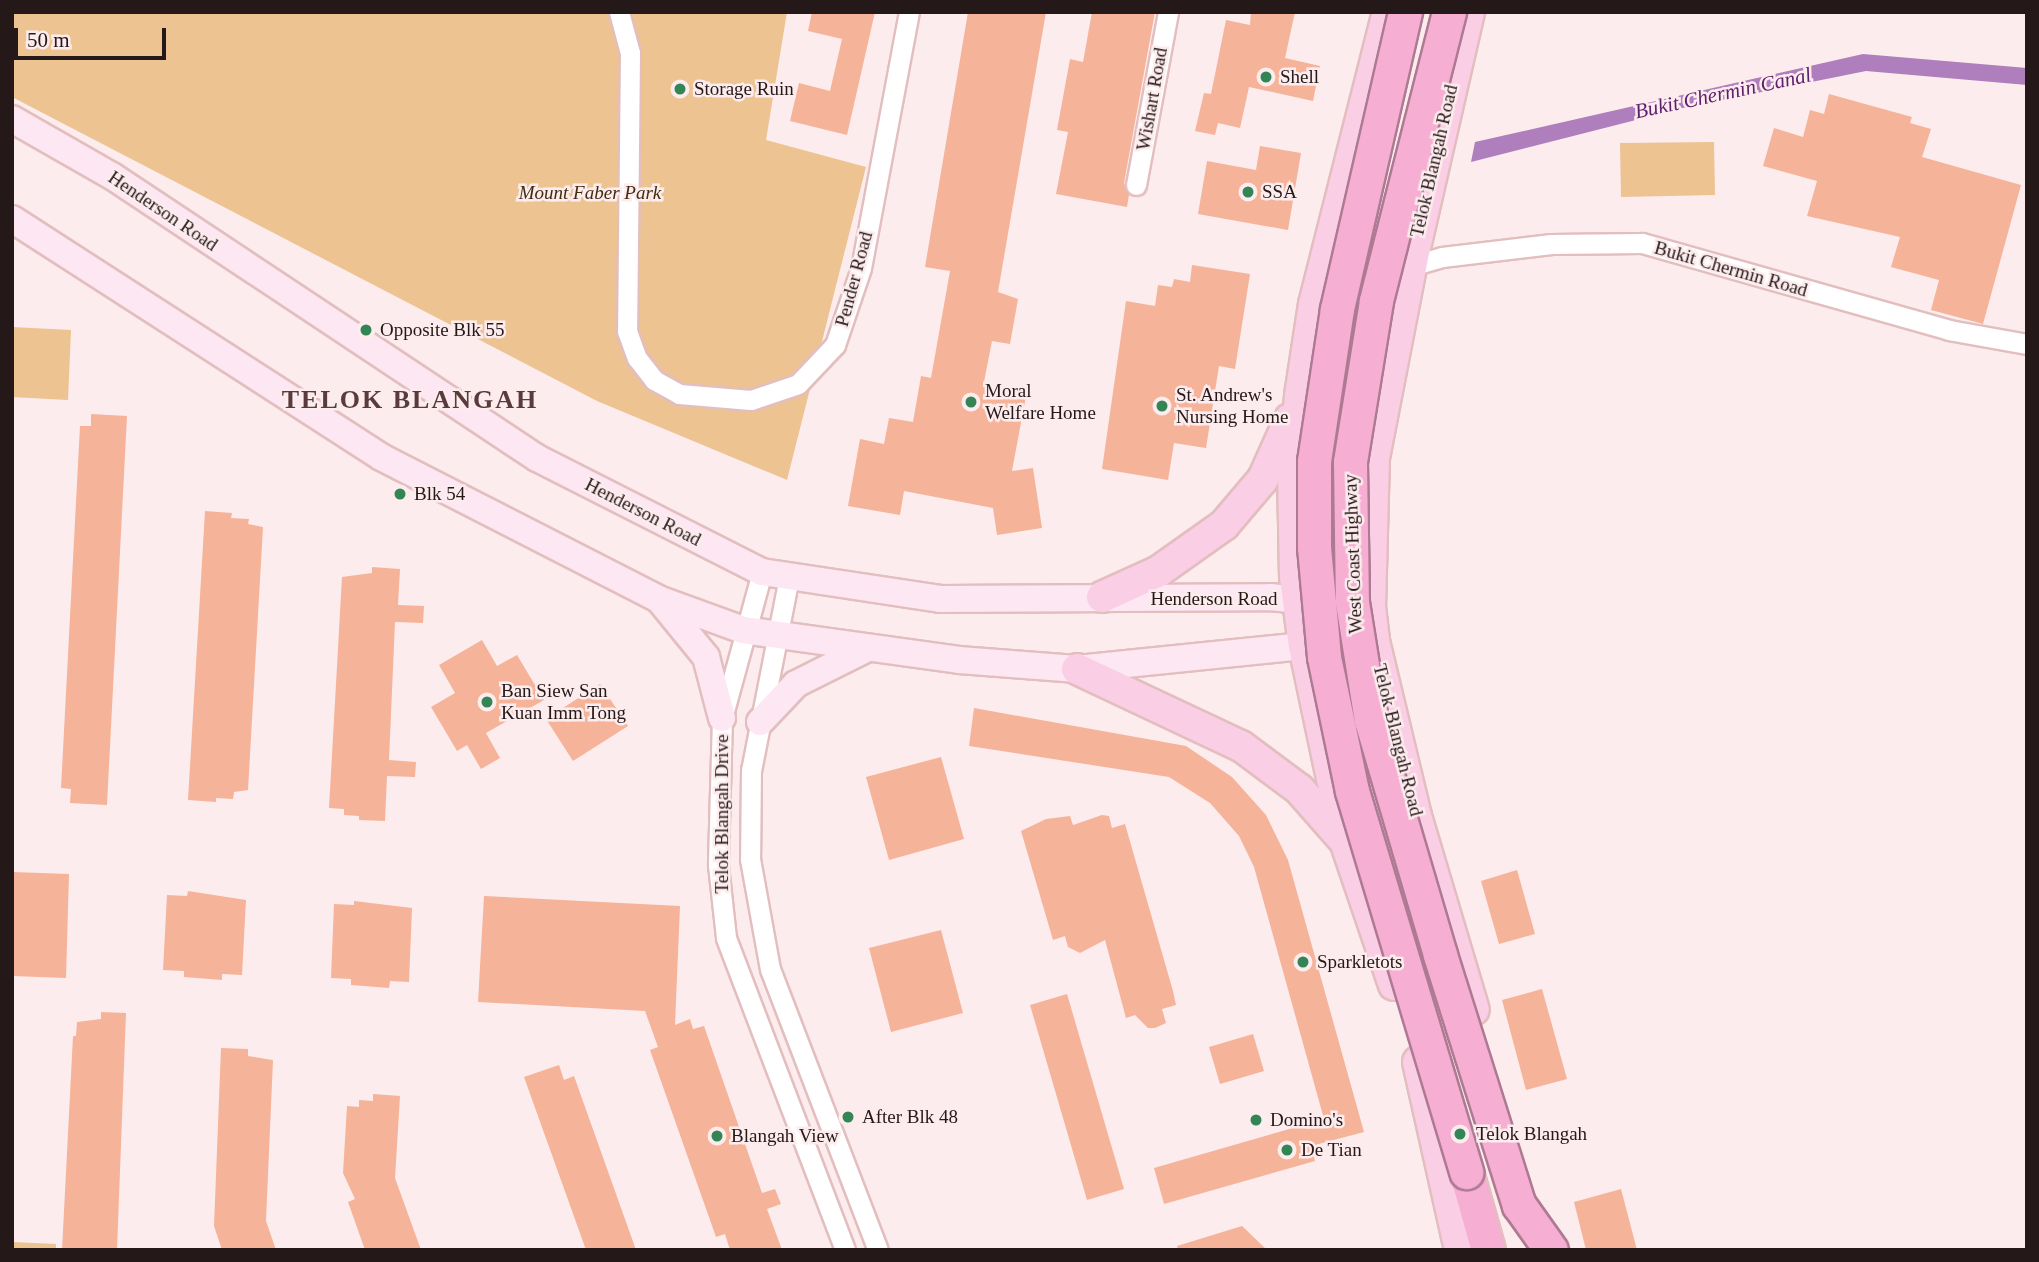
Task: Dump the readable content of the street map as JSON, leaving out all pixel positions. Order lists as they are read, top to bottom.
{
  "streets": {
    "highway": ["West Coast Highway"],
    "main road": ["Telok Blangah Road", "Henderson Road"],
    "street": [
      "Wishart Road",
      "Bukit Chermin Road",
      "Pender Road",
      "Telok Blangah Drive"
    ]
  },
  "crossings": [
    ["Telok Blangah Road", "Henderson Road"],
    ["Telok Blangah Road", "Bukit Chermin Road"],
    ["Henderson Road", "Telok Blangah Drive"]
  ],
  "districts": ["TELOK BLANGAH"],
  "water": ["Bukit Chermin Canal"],
  "parks": ["Mount Faber Park"],
  "places": [
    "Shell",
    "Storage Ruin",
    "SSA",
    "Opposite Blk 55",
    "Moral Welfare Home",
    "St. Andrew's Nursing Home",
    "Blk 54",
    "Ban Siew San Kuan Imm Tong",
    "Sparkletots",
    "After Blk 48",
    "Domino's",
    "Telok Blangah",
    "Blangah View",
    "De Tian"
  ],
  "scale_bar": "50 m"
}
